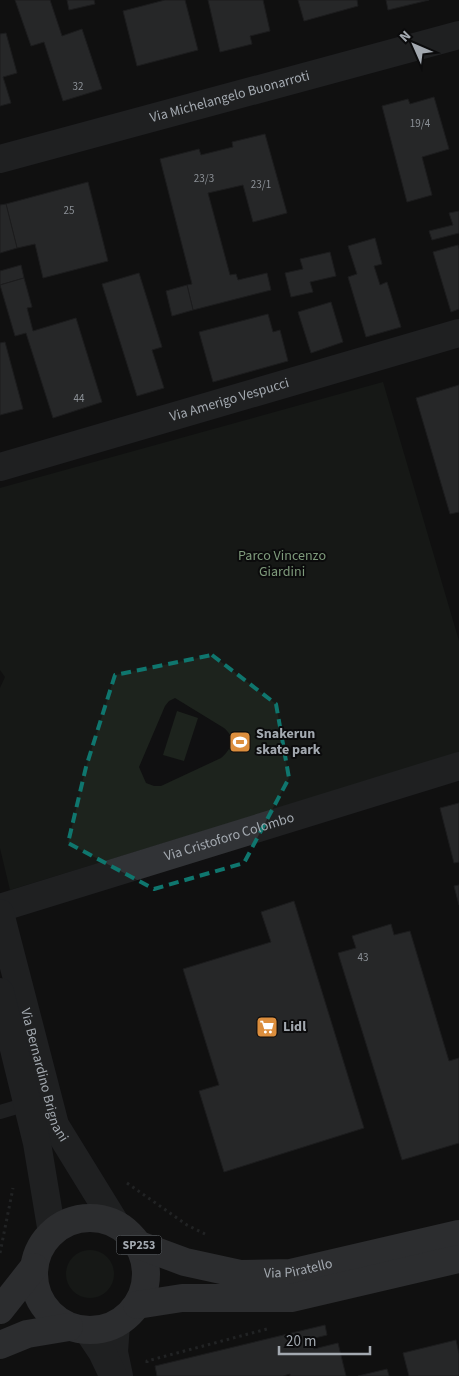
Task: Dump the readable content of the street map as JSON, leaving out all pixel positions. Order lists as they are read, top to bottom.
{
  "streets": {
    "main road": ["SP253", "Via Piratello"],
    "street": [
      "Via Michelangelo Buonarroti",
      "Via Amerigo Vespucci",
      "Via Cristoforo Colombo",
      "Via Bernardino Brignani"
    ]
  },
  "crossings": [
    ["Via Bernardino Brignani", "SP253"],
    ["Via Bernardino Brignani", "Via Piratello"],
    ["SP253", "Via Piratello"]
  ],
  "parks": ["Parco Vincenzo Giardini"],
  "places": {
    "sports": ["Snakerun skate park"],
    "supermarket": ["Lidl"]
  },
  "house_numbers": [
    "32",
    "19/4",
    "23/3",
    "23/1",
    "25",
    "44",
    "43"
  ],
  "scale_bar": "20 m",
  "north": "top left"
}
